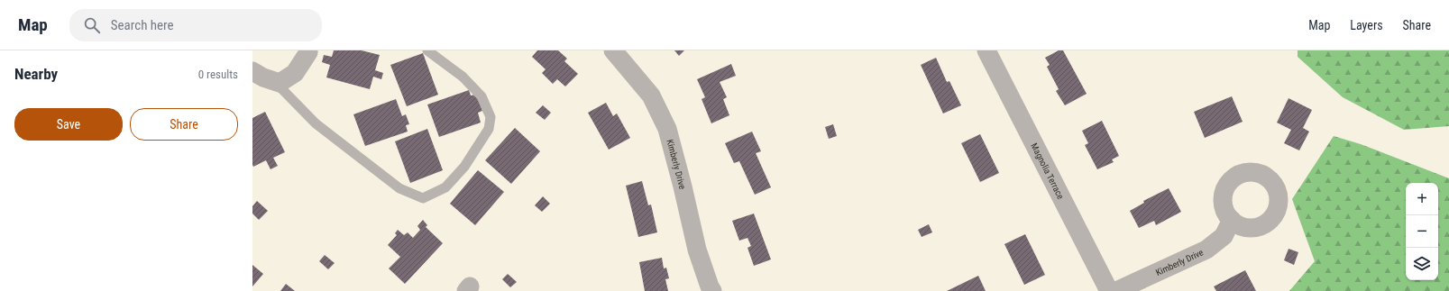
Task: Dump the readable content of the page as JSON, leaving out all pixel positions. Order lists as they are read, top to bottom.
{
  "streets": {
    "street": ["Kimberly Drive", "Magnolia Terrace"]
  },
  "page": {
    "header": "Map",
    "search": "Search here",
    "nav": ["Map", "Layers", "Share"],
    "heading": ["Nearby", "0 results"],
    "buttons": ["Save", "Share"],
    "map_buttons": ["+", "−"]
  }
}
